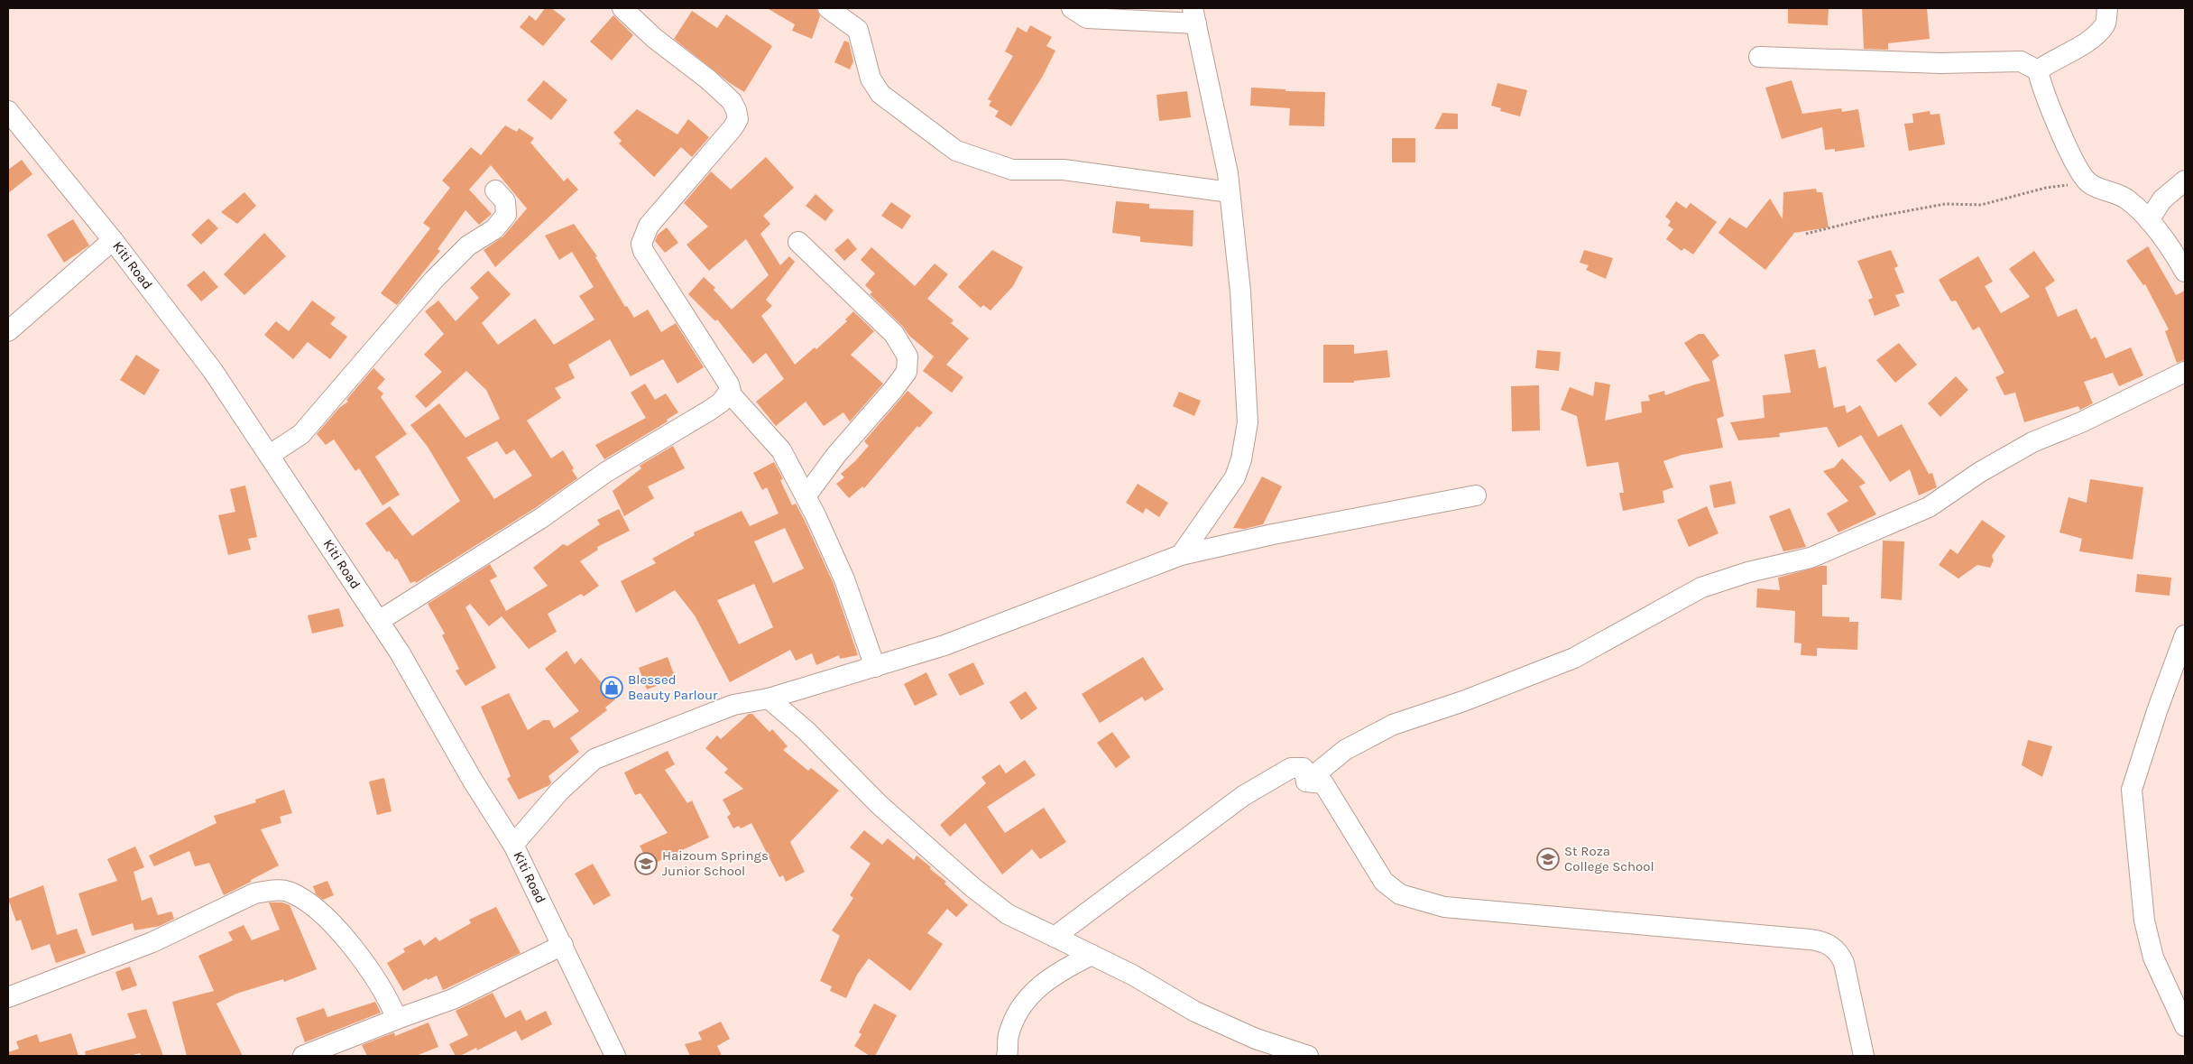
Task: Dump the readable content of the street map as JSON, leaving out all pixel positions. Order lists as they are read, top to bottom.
{
  "streets": {
    "street": ["Kiti Road"]
  },
  "places": {
    "shop": ["Blessed Beauty Parlour"],
    "school or university": ["St Roza College School", "Haizoum Springs Junior School"]
  }
}
